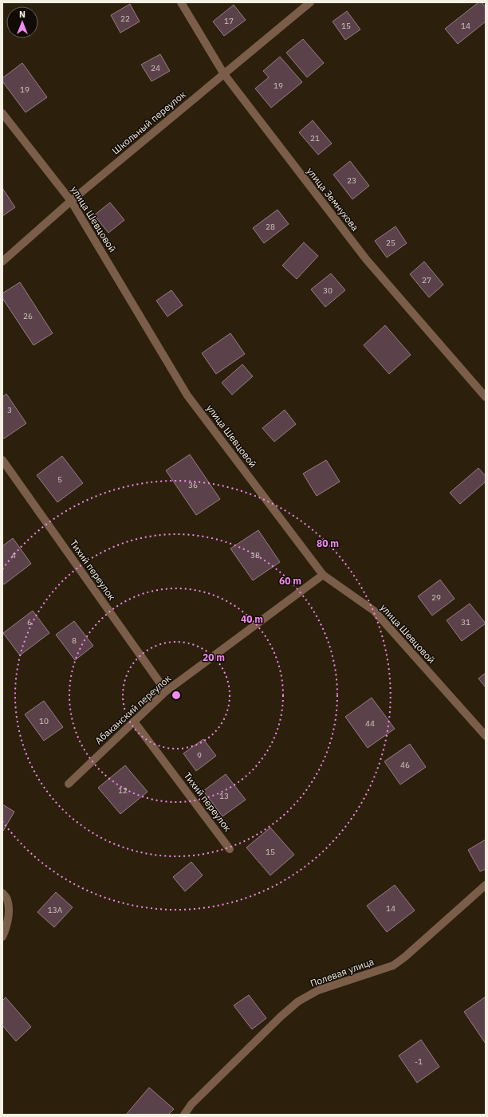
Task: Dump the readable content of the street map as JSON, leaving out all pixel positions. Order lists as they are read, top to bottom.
{
  "streets": {
    "street": [
      "Школьный переулок",
      "улица Земнухова",
      "улица Шевцовой",
      "Тихий переулок",
      "Абаканский переулок",
      "Полевая улица"
    ]
  },
  "crossings": [
    ["Школьный переулок", "улица Земнухова"],
    ["Школьный переулок", "улица Шевцовой"],
    ["улица Шевцовой", "Абаканский переулок"],
    ["Тихий переулок", "Абаканский переулок"]
  ],
  "house_numbers": [
    "22",
    "17",
    "15",
    "14",
    "24",
    "19",
    "19",
    "21",
    "23",
    "28",
    "25",
    "27",
    "30",
    "26",
    "3",
    "5",
    "36",
    "4",
    "38",
    "29",
    "6",
    "31",
    "8",
    "10",
    "44",
    "9",
    "46",
    "12",
    "13",
    "15",
    "14",
    "13А",
    "-1"
  ],
  "north": "top",
  "rings": [
    "80 m",
    "60 m",
    "40 m",
    "20 m"
  ]
}
